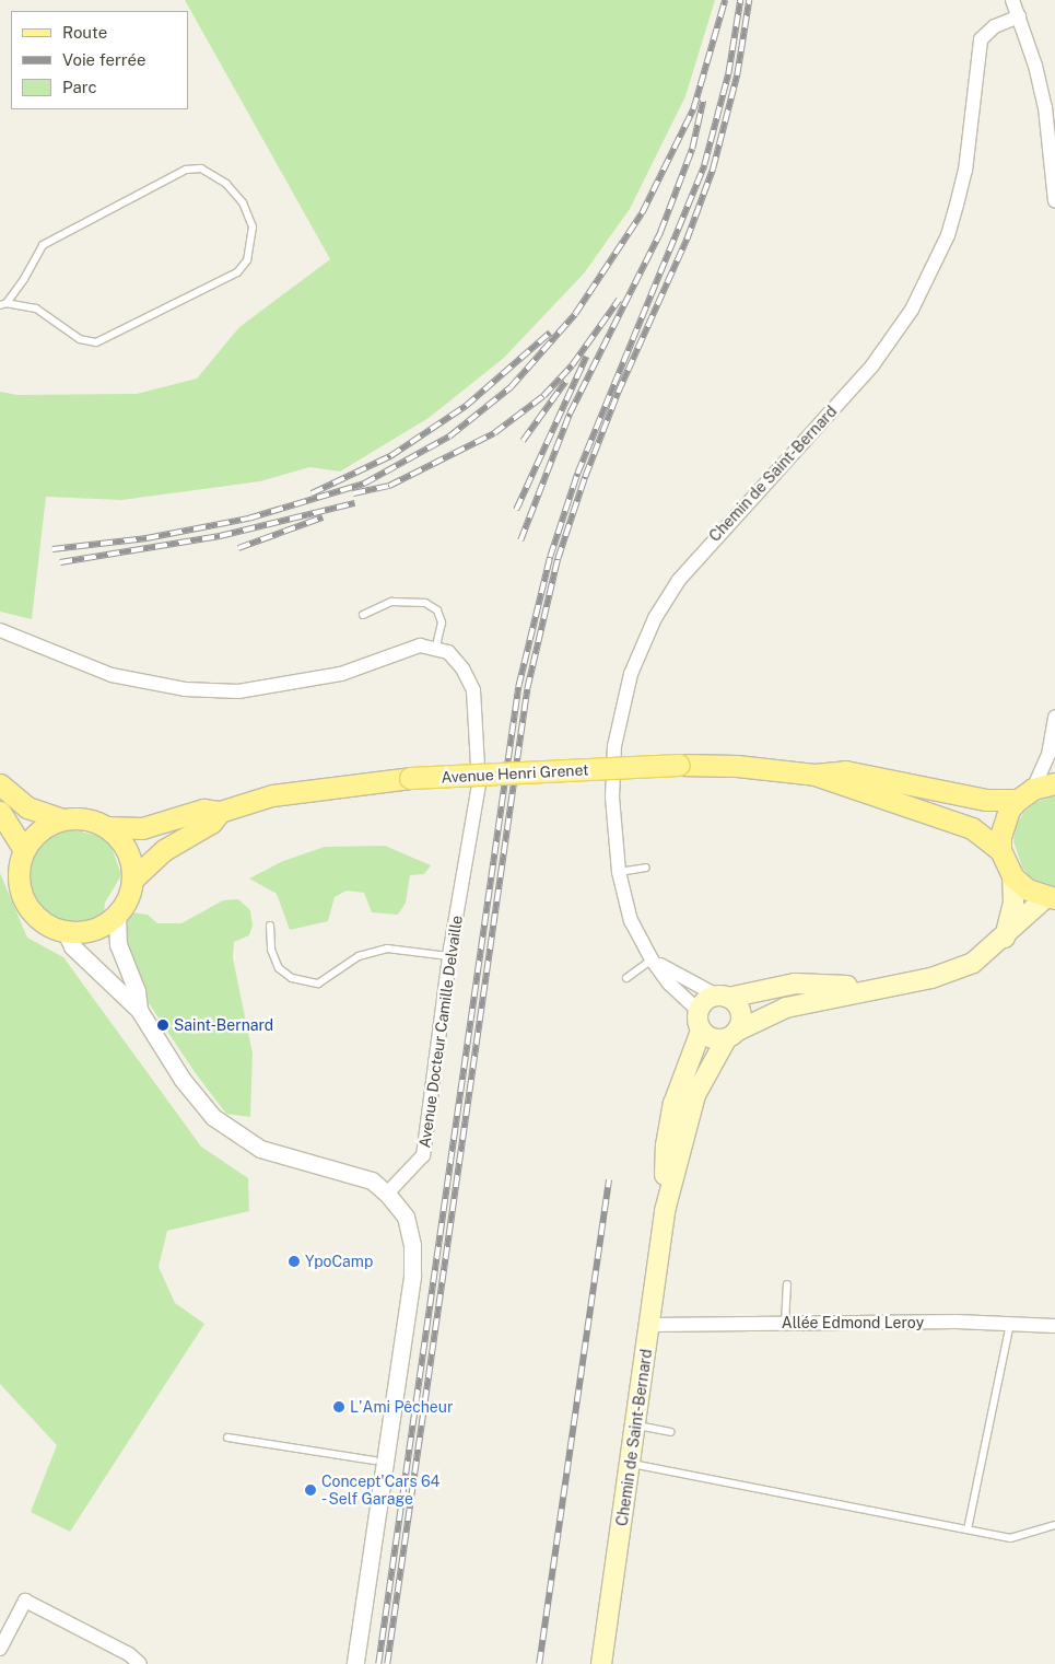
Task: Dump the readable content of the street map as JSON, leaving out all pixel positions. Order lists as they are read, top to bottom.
{
  "streets": {
    "main road": ["Chemin de Saint-Bernard", "Avenue Henri Grenet"],
    "street": ["Avenue Docteur Camille Delvaille", "Allée Edmond Leroy"]
  },
  "crossings": [
    ["Chemin de Saint-Bernard", "Allée Edmond Leroy"]
  ],
  "places": [
    "Saint-Bernard",
    "YpoCamp",
    "L'Ami Pêcheur",
    "Concept'Cars 64 - Self Garage"
  ],
  "legend": ["Route", "Voie ferrée", "Parc"]
}
